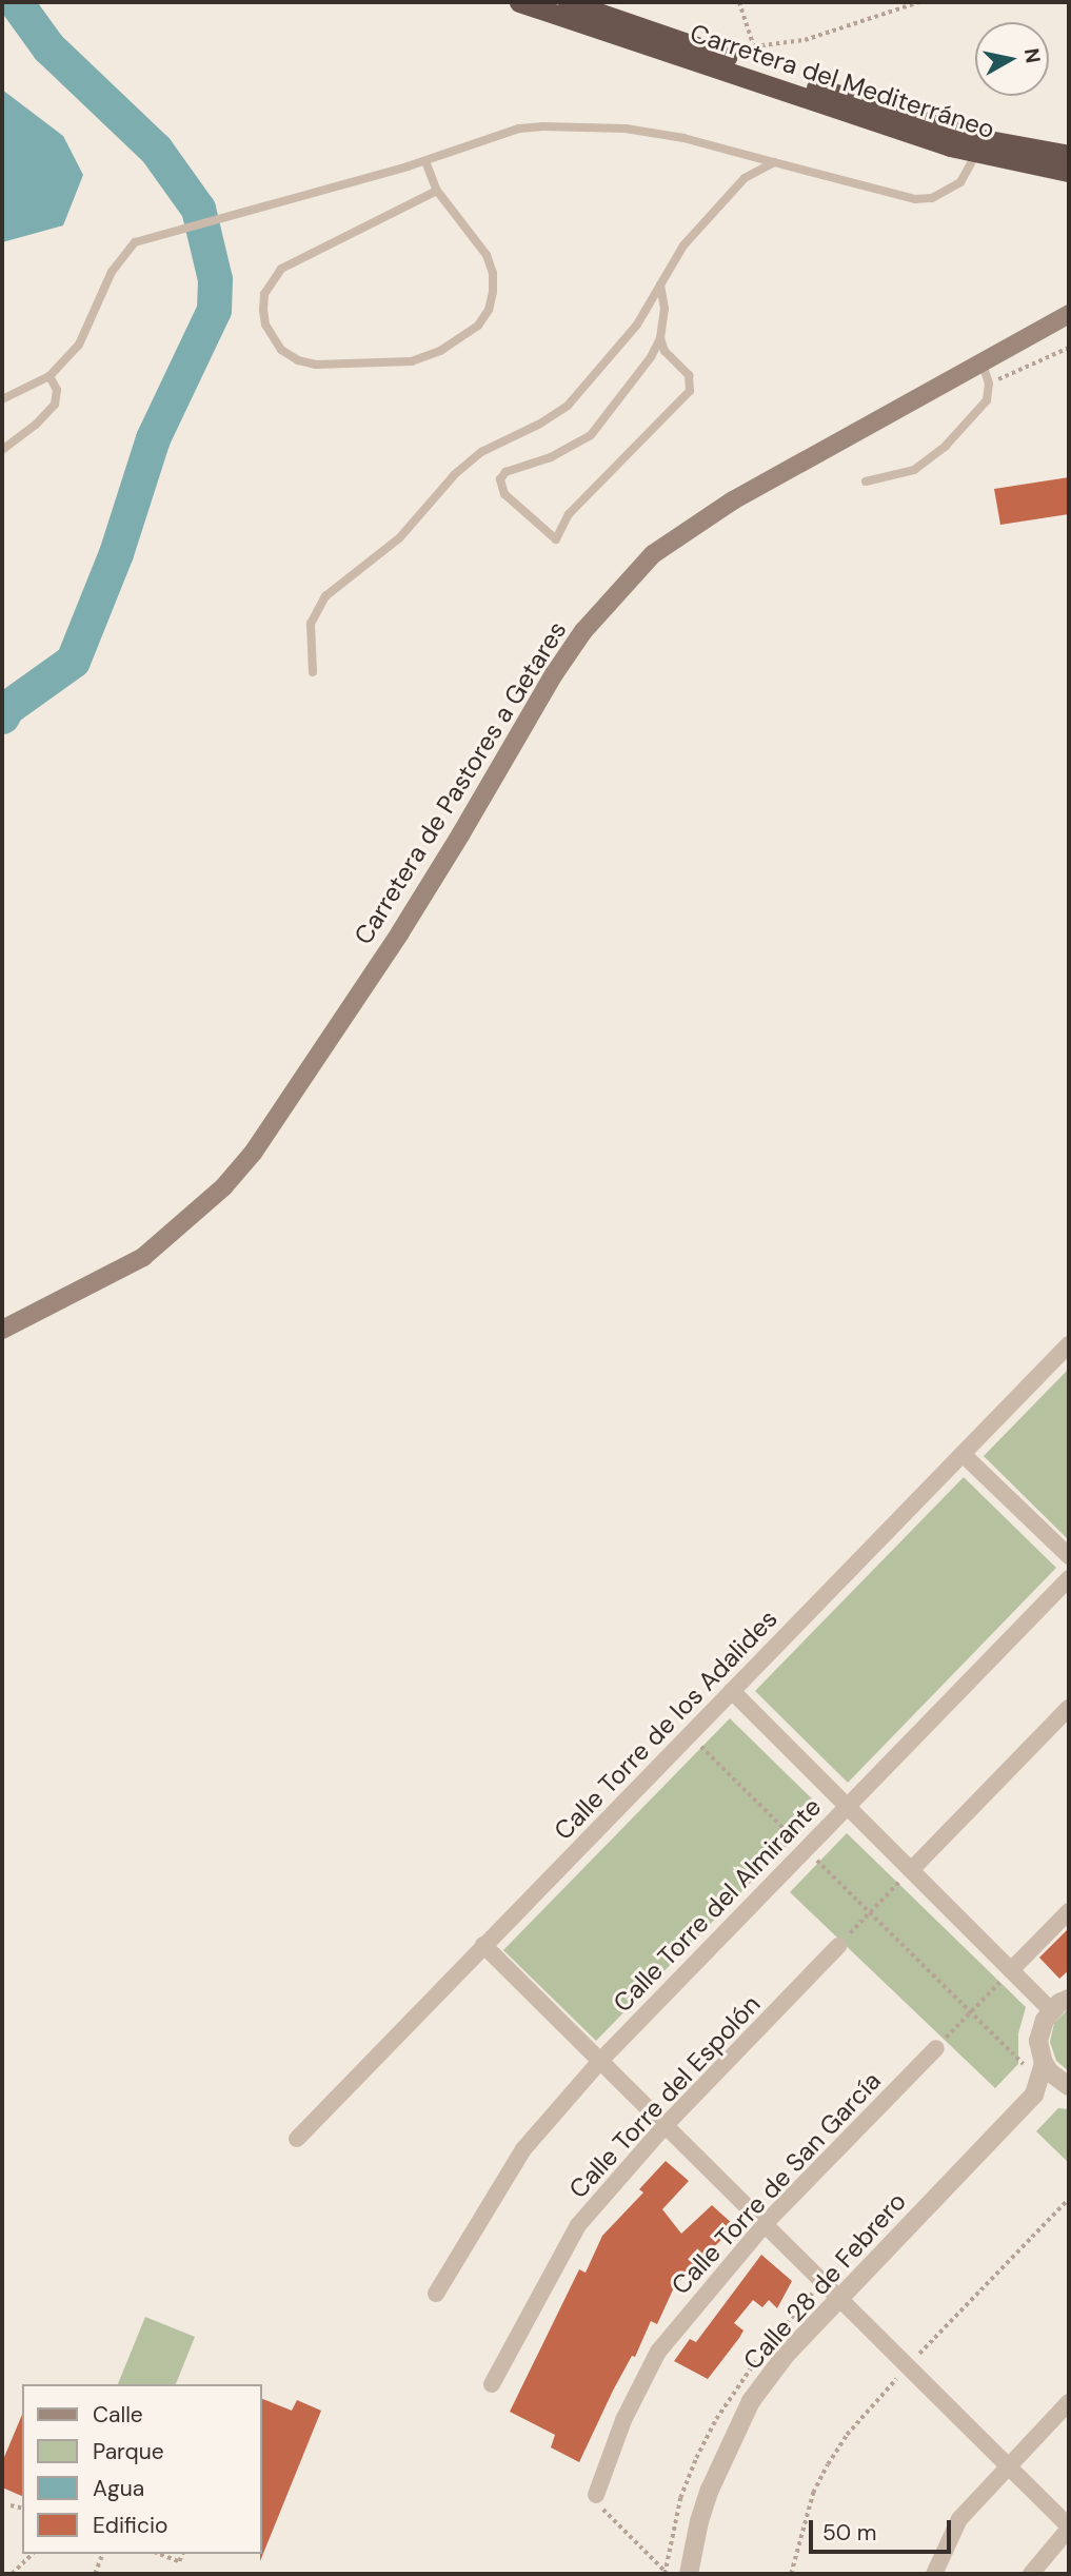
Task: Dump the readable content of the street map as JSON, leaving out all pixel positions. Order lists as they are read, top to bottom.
{
  "streets": {
    "highway": ["Carretera del Mediterráneo"],
    "main road": ["Carretera de Pastores a Getares"],
    "street": [
      "Calle Torre de los Adalides",
      "Calle Torre del Almirante",
      "Calle Torre del Espolón",
      "Calle Torre de San García",
      "Calle 28 de Febrero"
    ]
  },
  "legend": [
    "Calle",
    "Parque",
    "Agua",
    "Edificio"
  ],
  "scale_bar": "50 m",
  "north": "right"
}
